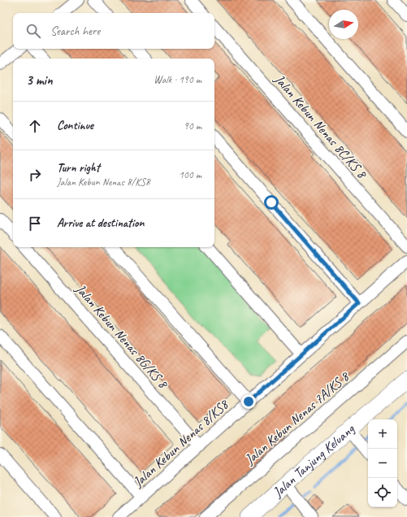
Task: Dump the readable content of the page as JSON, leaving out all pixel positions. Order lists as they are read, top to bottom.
{
  "streets": {
    "main road": ["Jalan Tanjung Keluang"],
    "street": [
      "Jalan Kebun Nenas 8C/KS 8",
      "Jalan Kebun Nenas 8G/KS 8",
      "Jalan Kebun Nenas 7A/KS 8",
      "Jalan Kebun Nenas 8/KS8"
    ]
  },
  "crossings": [
    ["Jalan Kebun Nenas 8G/KS 8", "Jalan Kebun Nenas 8/KS8"]
  ],
  "north": "right",
  "page": {
    "search": "Search here",
    "heading": ["3 min", "Walk · 190 m"],
    "list": [
      ["Continue", "90 m"],
      ["Turn right", "Jalan Kebun Nenas 8/KS8", "100 m"],
      "Arrive at destination"
    ],
    "map_buttons": ["+", "−"]
  }
}
